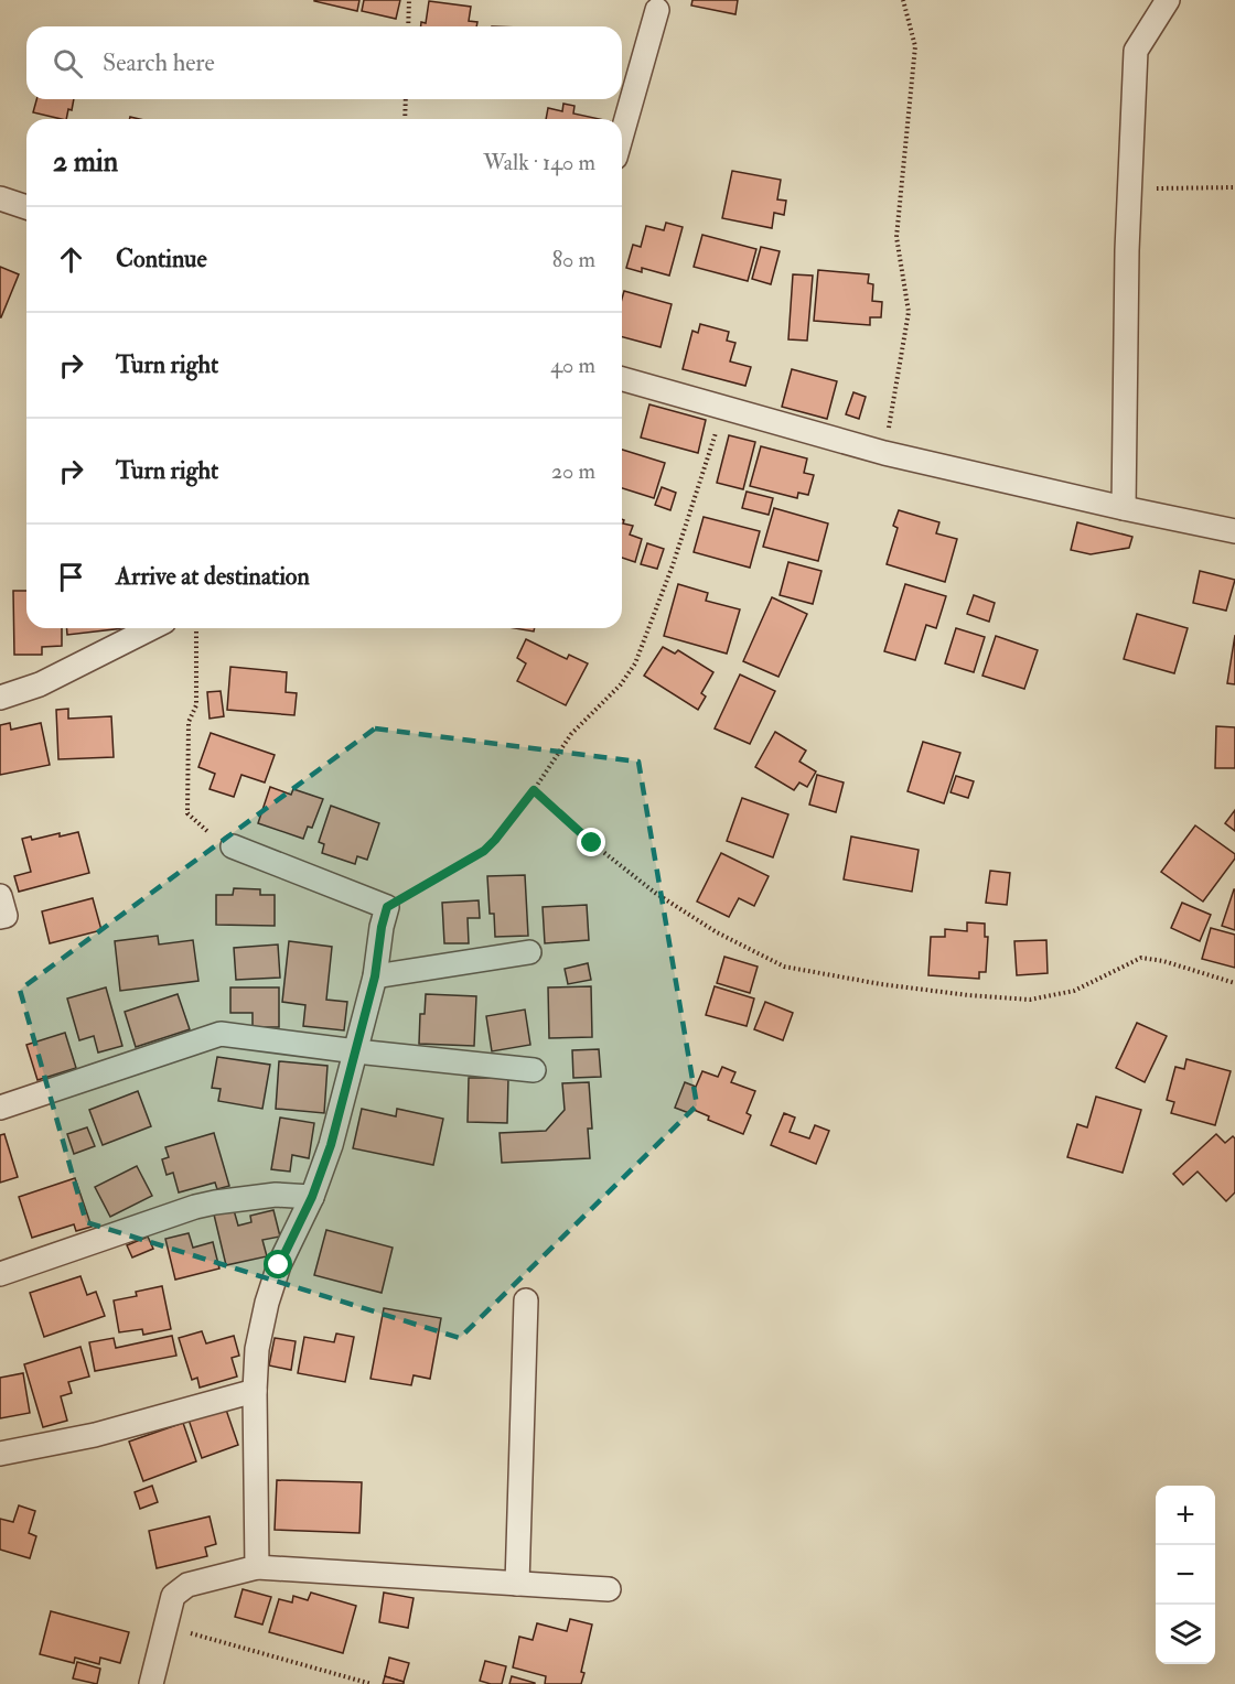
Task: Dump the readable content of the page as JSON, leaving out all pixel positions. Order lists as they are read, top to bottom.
{
  "page": {
    "search": "Search here",
    "heading": ["2 min", "Walk · 140 m"],
    "list": [
      ["Continue", "80 m"],
      ["Turn right", "40 m"],
      ["Turn right", "20 m"],
      "Arrive at destination"
    ],
    "map_buttons": ["+", "−"]
  }
}
